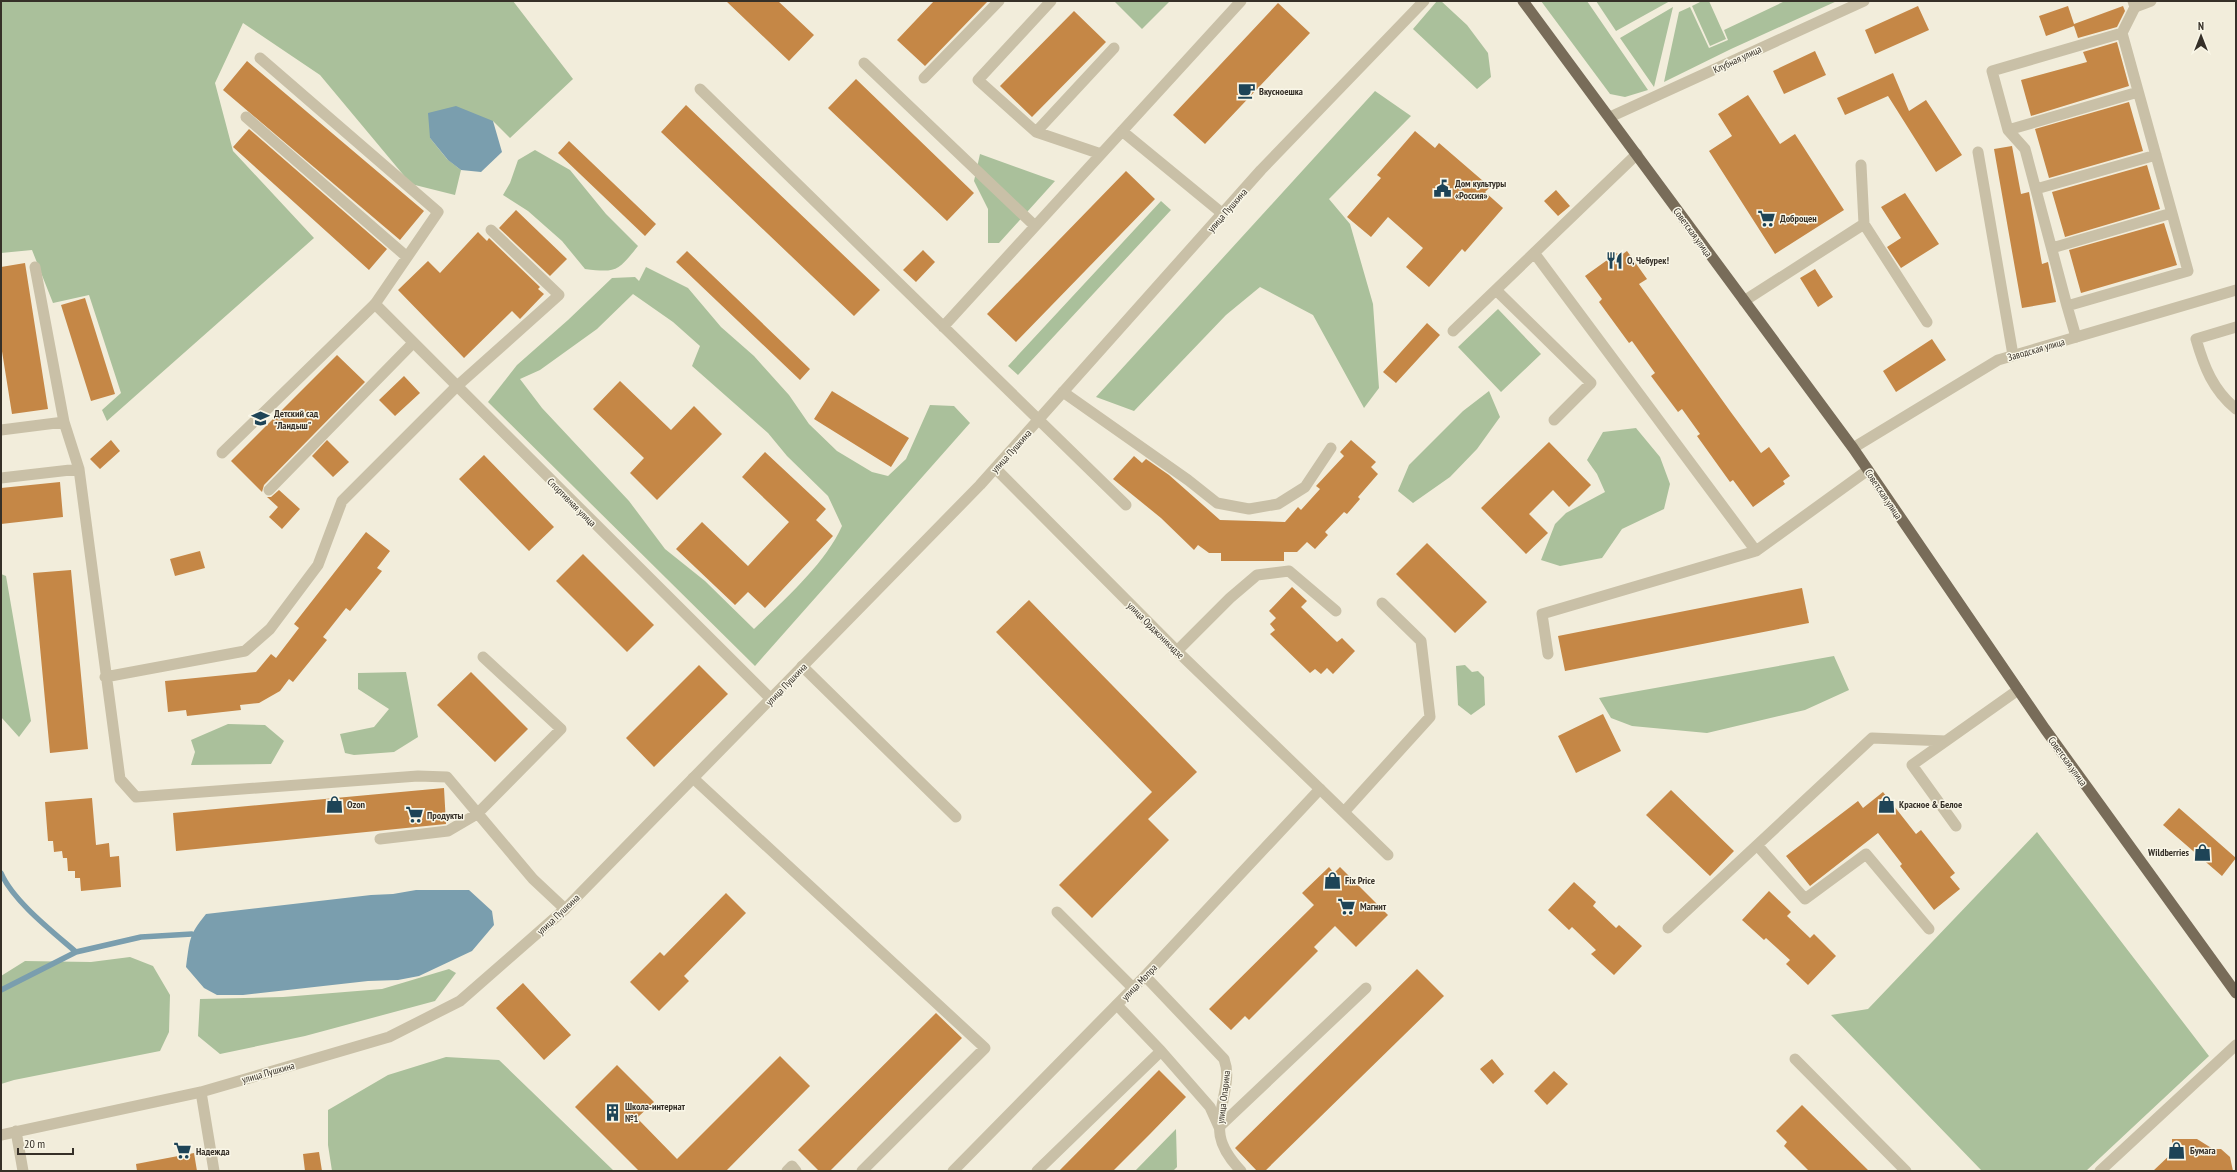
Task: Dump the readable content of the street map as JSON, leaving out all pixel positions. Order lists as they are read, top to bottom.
{
  "streets": {
    "main road": ["Советская улица"],
    "street": [
      "Клубная улица",
      "улица Пушкина",
      "Заводская улица",
      "Спортивная улица",
      "улица Орджоникидзе",
      "улица Мопра",
      "улица Опарина"
    ]
  },
  "crossings": [
    ["Клубная улица", "Советская улица"],
    ["улица Пушкина", "Спортивная улица"],
    ["улица Пушкина", "улица Орджоникидзе"],
    ["Советская улица", "Заводская улица"],
    ["улица Орджоникидзе", "улица Мопра"],
    ["улица Мопра", "улица Опарина"]
  ],
  "places": {
    "cafe": ["Вкусноешка"],
    "public building": ["Дом культуры «Россия»"],
    "supermarket": [
      "Доброцен",
      "Продукты",
      "Магнит",
      "Надежда"
    ],
    "restaurant": ["О, Чебурек!"],
    "school or university": ["Детский сад \"Ландыш\""],
    "shop": [
      "Ozon",
      "Красное & Белое",
      "Wildberries",
      "Fix Price",
      "Бумага"
    ],
    "building": ["Школа-интернат №1"]
  },
  "scale_bar": "20 m",
  "north": "top"
}
